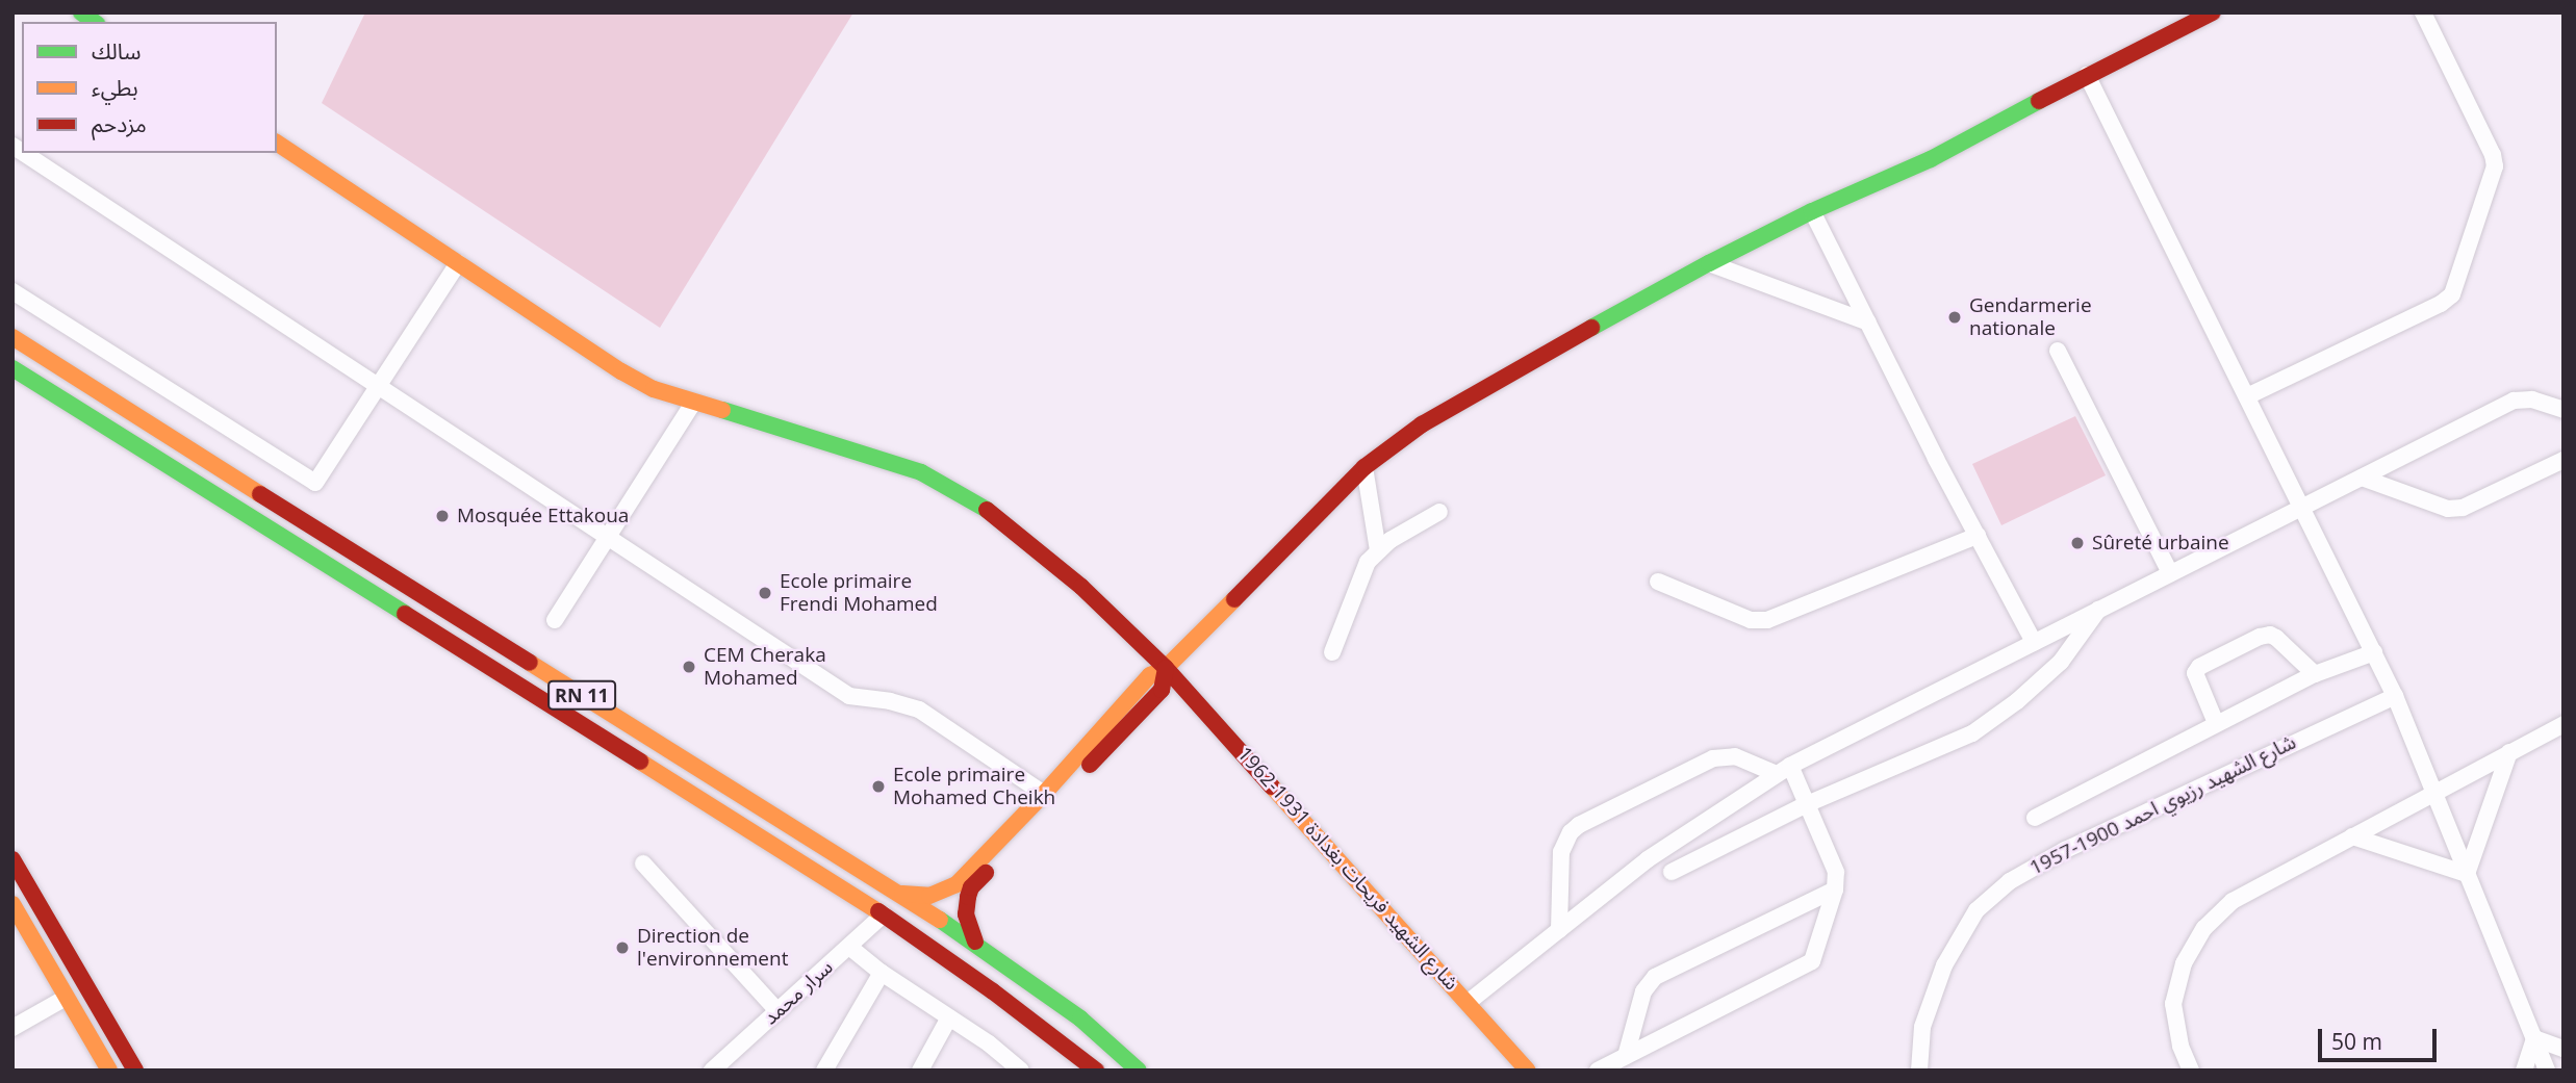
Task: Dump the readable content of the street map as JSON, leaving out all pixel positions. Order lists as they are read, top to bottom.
{
  "streets": {
    "main road": ["RN 11", "شارع الشهيد فريحات بغدادة 1931-1962"],
    "street": ["شارع الشهيد رزيوي احمد 1900-1957", "سرار محمد"]
  },
  "crossings": [
    ["RN 11", "سرار محمد"]
  ],
  "places": [
    "Gendarmerie nationale",
    "Mosquée Ettakoua",
    "Sûreté urbaine",
    "Ecole primaire Frendi Mohamed",
    "CEM Cheraka Mohamed",
    "Ecole primaire Mohamed Cheikh",
    "Direction de l'environnement"
  ],
  "legend": ["سالك", "بطيء", "مزدحم"],
  "scale_bar": "50 m"
}
